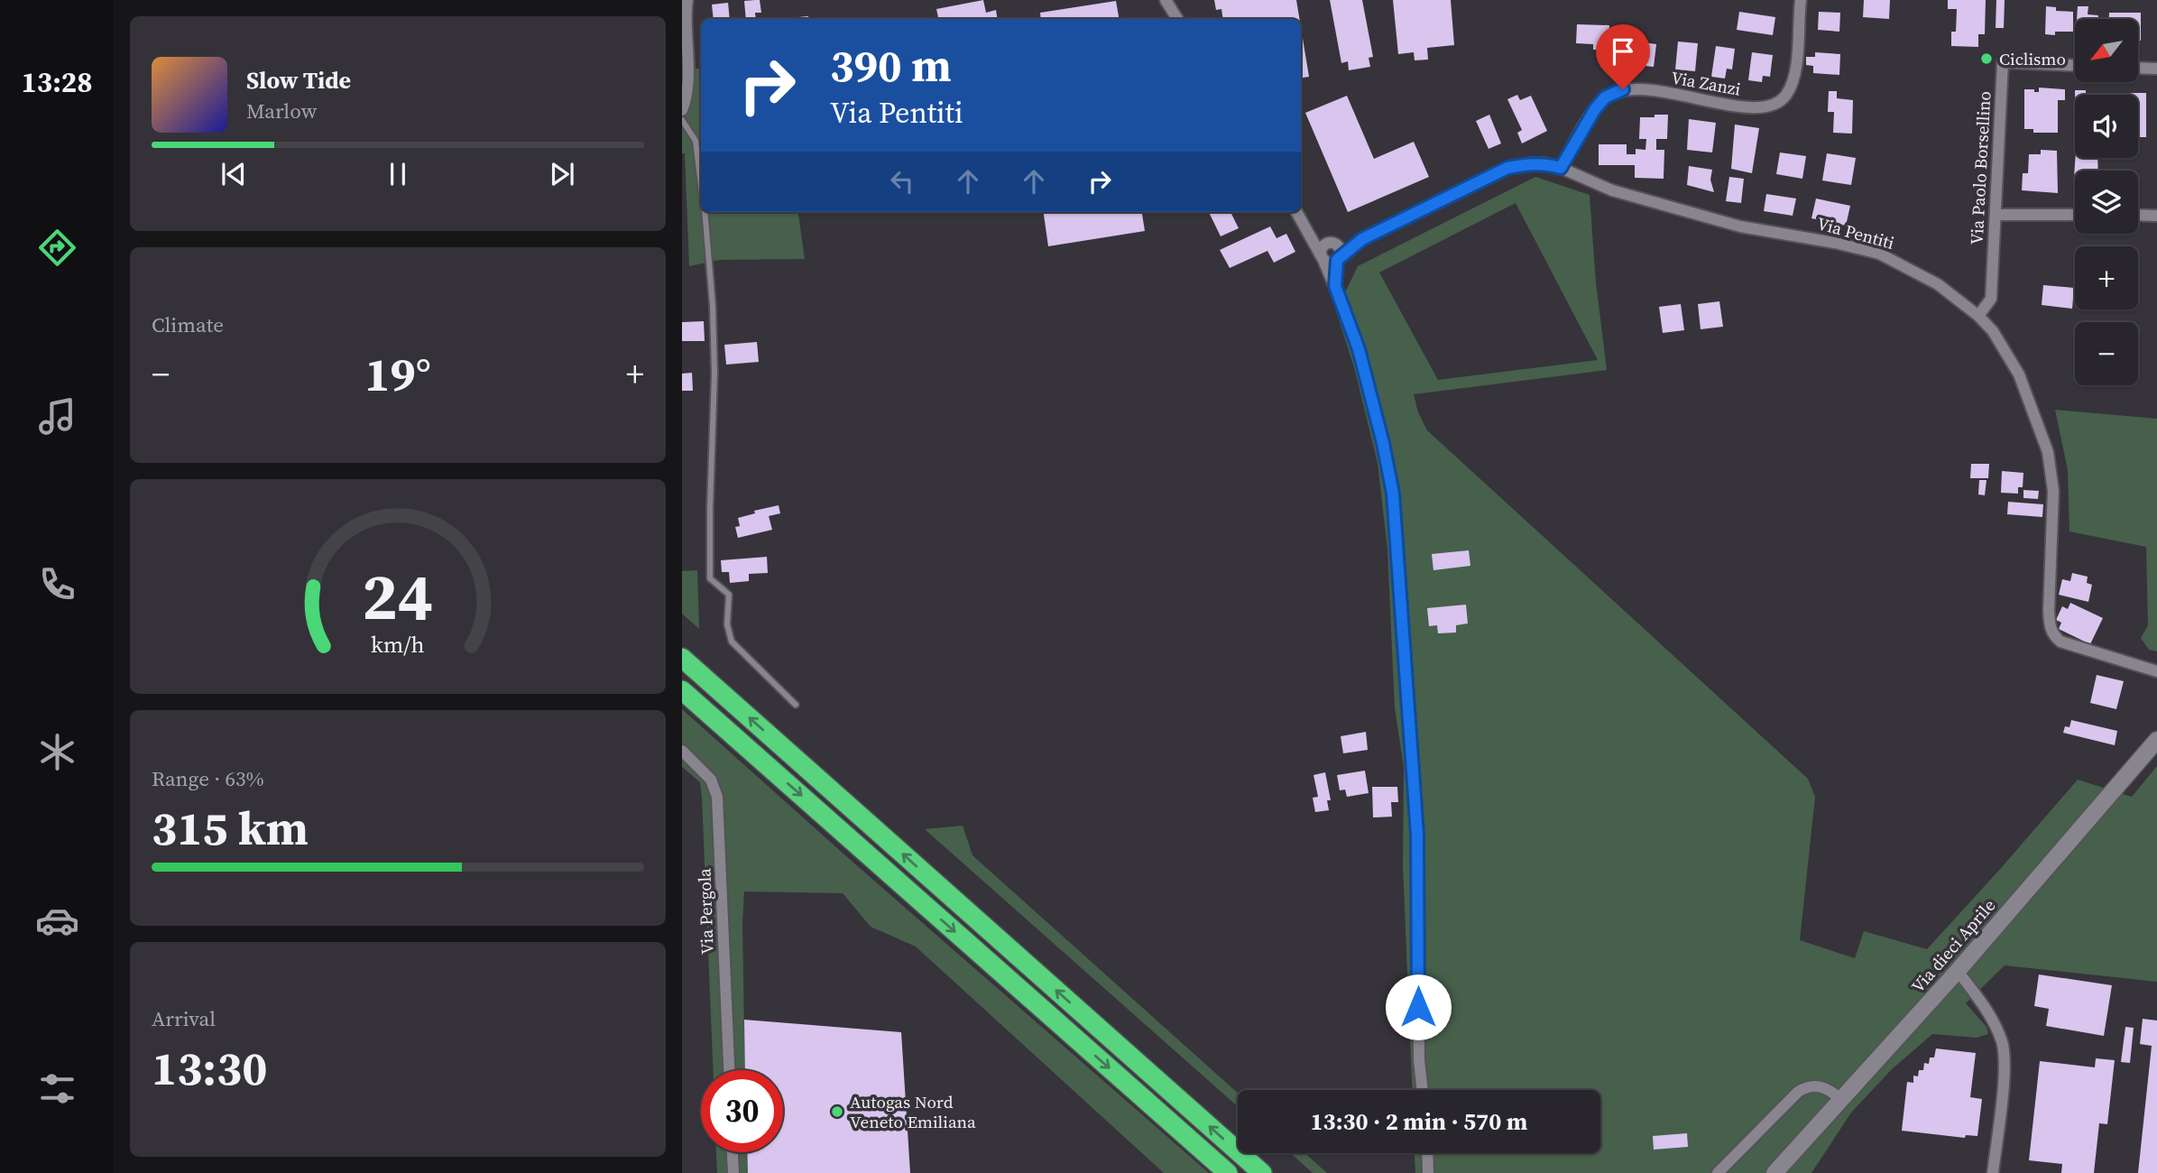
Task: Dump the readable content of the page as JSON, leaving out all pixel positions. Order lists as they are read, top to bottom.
{
  "streets": {
    "main road": ["Via dieci Aprile"],
    "street": [
      "Via Zanzi",
      "Via Paolo Borsellino",
      "Via Pentiti",
      "Via Pergola"
    ]
  },
  "crossings": [
    ["Via Zanzi", "Via Pentiti"],
    ["Via Paolo Borsellino", "Via Pentiti"]
  ],
  "places": ["Ciclismo", "Autogas Nord Veneto Emiliana"],
  "north": "bottom left",
  "page": {
    "tabs": "13:28",
    "map_buttons": ["+", "−"],
    "turn": ["390 m", "Via Pentiti"],
    "song": ["Slow Tide", "Marlow"],
    "tile": [
      "Climate",
      ["Range · 63%", "315 km"],
      ["Arrival", "13:30"]
    ],
    "heat": ["−", "19°", "+"],
    "limit": "30",
    "trip": "13:30 · 2 min · 570 m",
    "gauge": ["24", "km/h"]
  }
}
